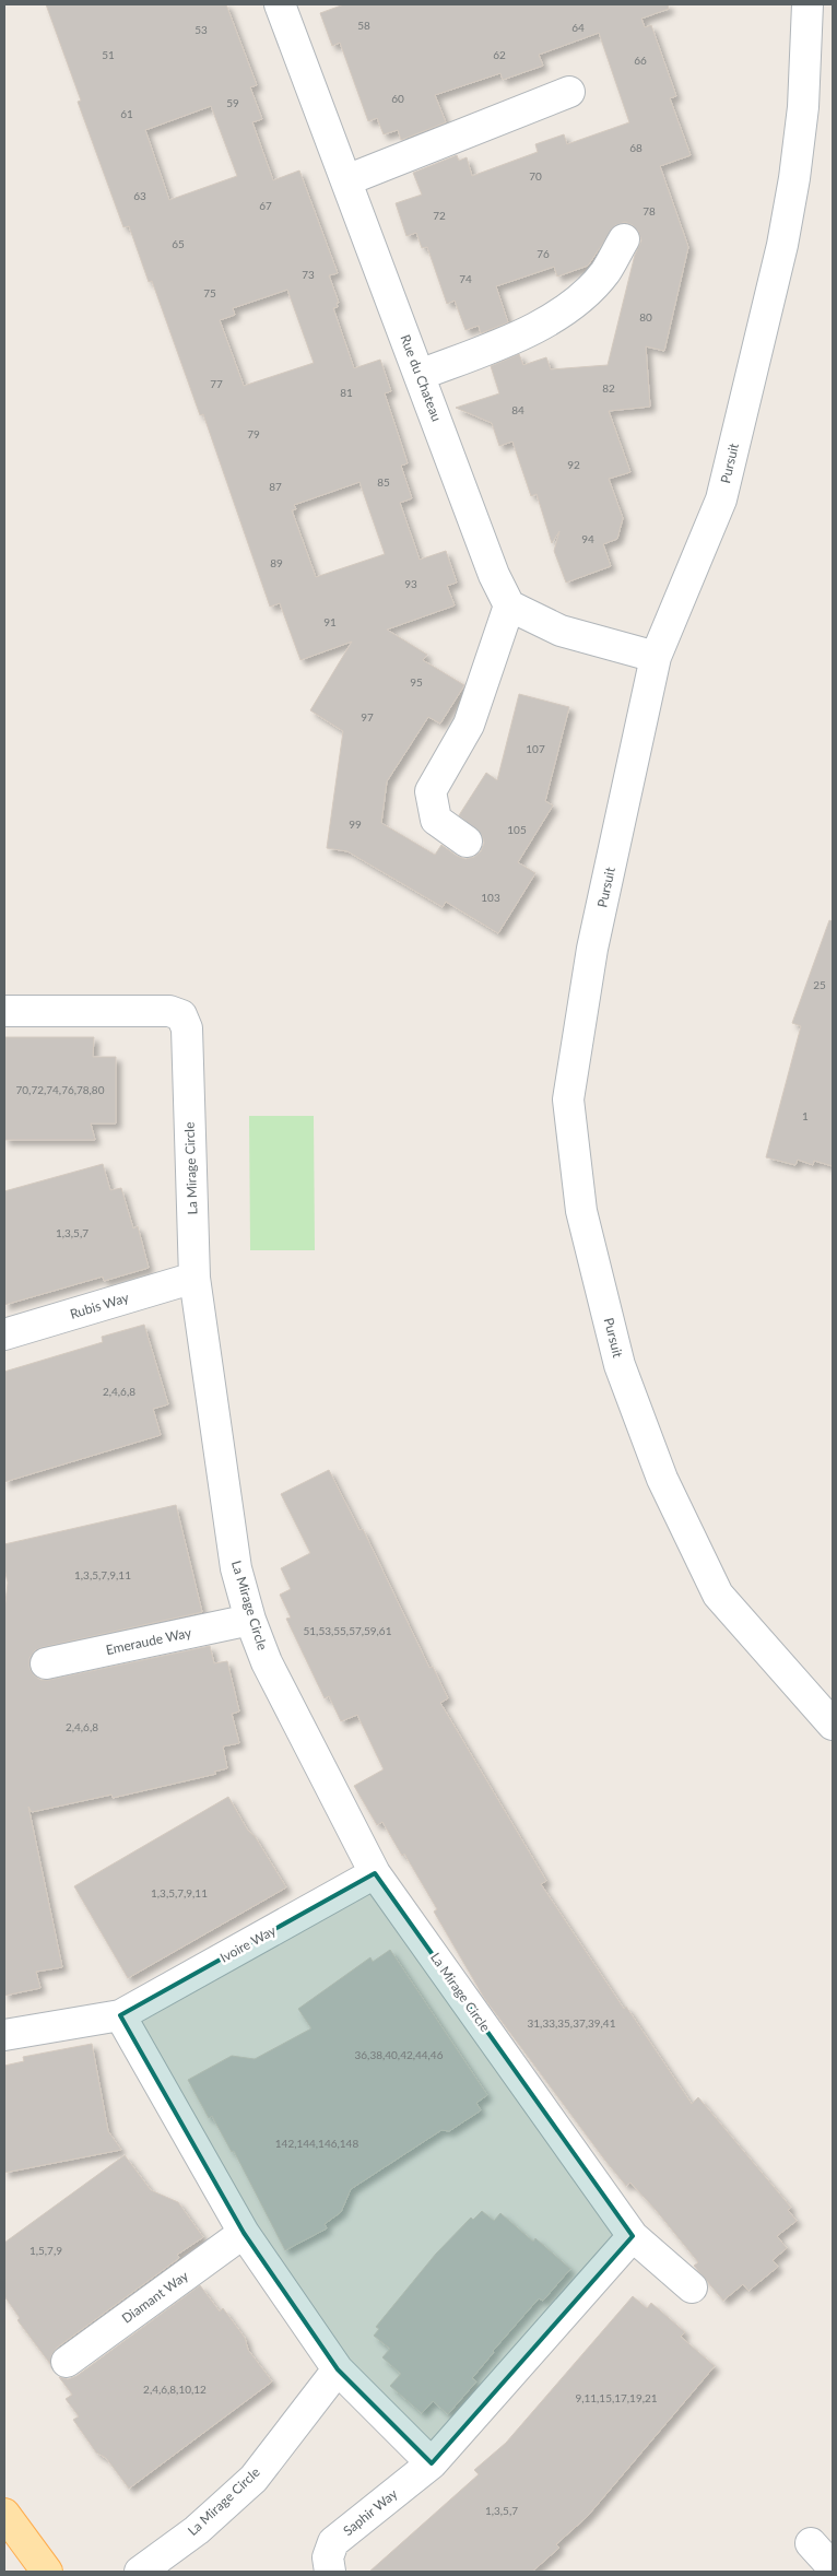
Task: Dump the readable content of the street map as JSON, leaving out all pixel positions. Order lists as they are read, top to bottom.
{
  "streets": {
    "street": [
      "Rue du Chateau",
      "Pursuit",
      "La Mirage Circle",
      "Rubis Way",
      "Emeraude Way",
      "Ivoire Way",
      "Diamant Way",
      "Saphir Way"
    ]
  },
  "crossings": [
    ["La Mirage Circle", "Rubis Way"],
    ["La Mirage Circle", "Emeraude Way"],
    ["La Mirage Circle", "Ivoire Way"]
  ],
  "house_numbers": [
    "58",
    "64",
    "53",
    "51",
    "62",
    "66",
    "60",
    "59",
    "61",
    "68",
    "70",
    "63",
    "67",
    "78",
    "72",
    "65",
    "76",
    "73",
    "74",
    "75",
    "80",
    "77",
    "82",
    "81",
    "84",
    "79",
    "92",
    "85",
    "87",
    "94",
    "89",
    "93",
    "91",
    "95",
    "97",
    "107",
    "99",
    "105",
    "103",
    "25",
    "70,72,74,76,78,80",
    "1",
    "1,3,5,7",
    "2,4,6,8",
    "1,3,5,7,9,11",
    "51,53,55,57,59,61",
    "2,4,6,8",
    "1,3,5,7,9,11",
    "31,33,35,37,39,41",
    "36,38,40,42,44,46",
    "142,144,146,148",
    "1,5,7,9",
    "2,4,6,8,10,12",
    "9,11,15,17,19,21",
    "1,3,5,7"
  ]
}
